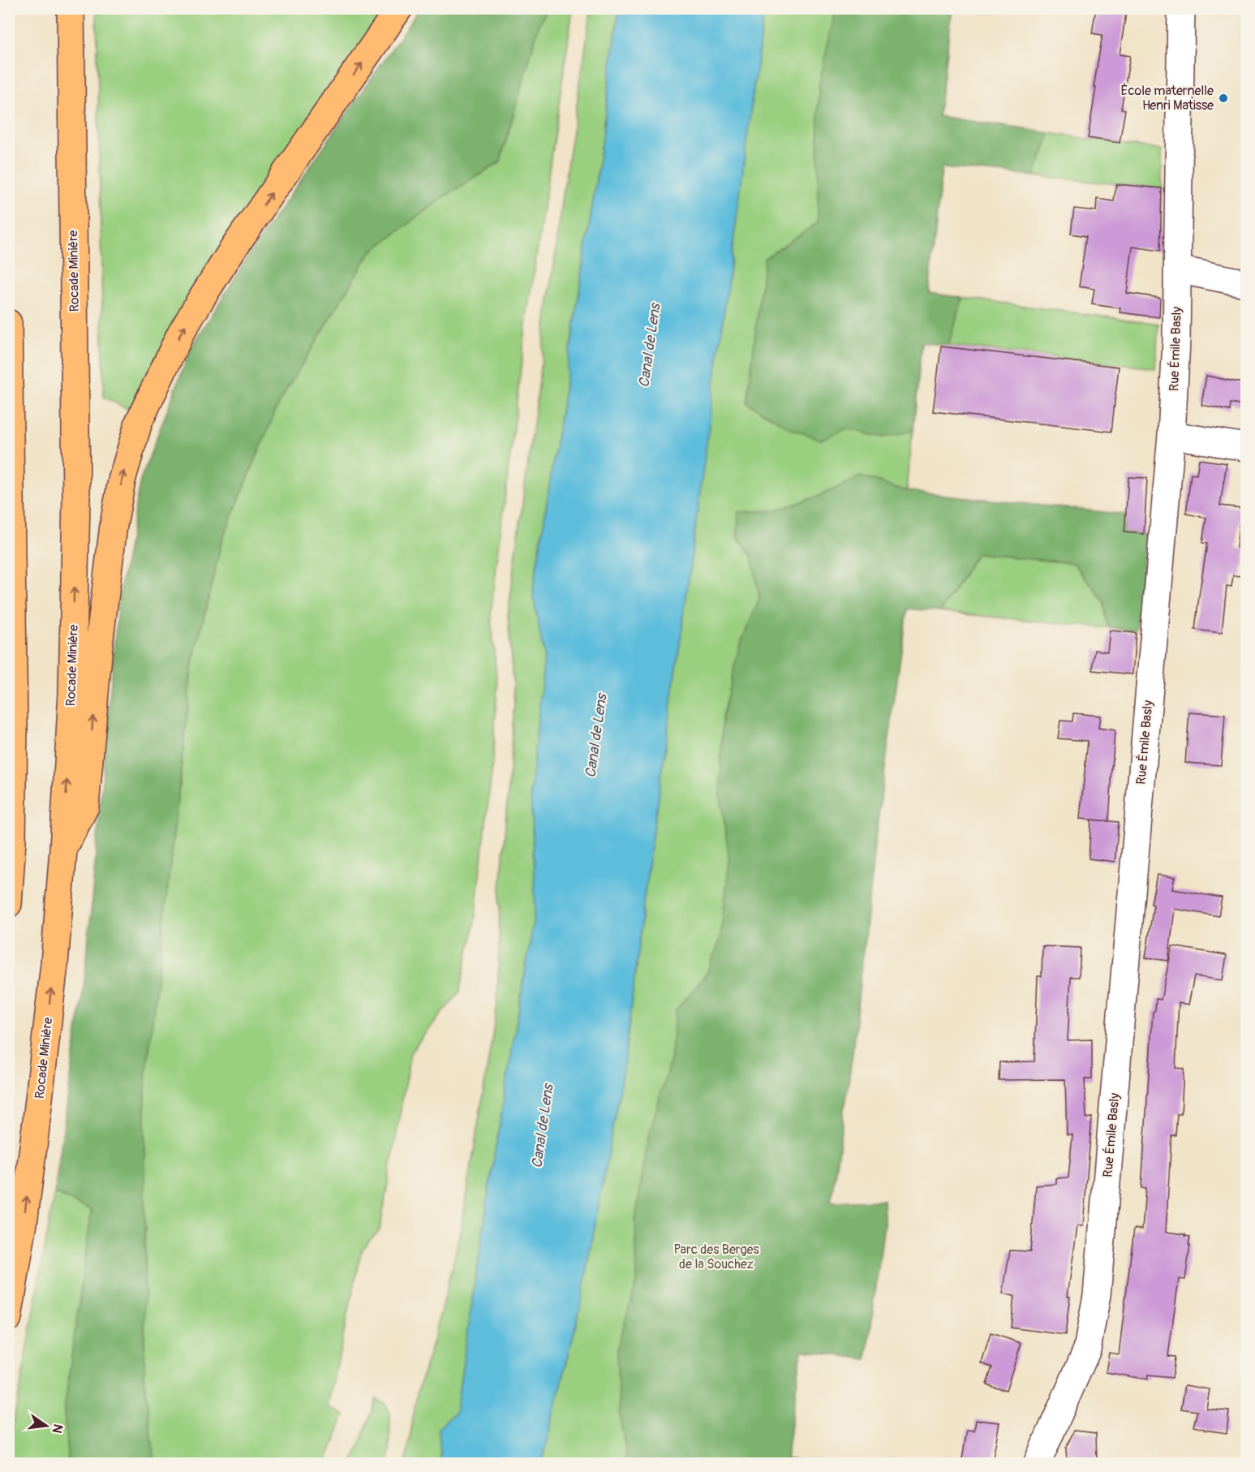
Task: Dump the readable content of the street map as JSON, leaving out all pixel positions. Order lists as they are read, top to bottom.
{
  "streets": {
    "highway": ["Rocade Minière"],
    "street": ["Rue Émile Basly"]
  },
  "water": ["Canal de Lens"],
  "parks": ["Parc des Berges de la Souchez"],
  "places": ["École maternelle Henri Matisse"],
  "north": "right"
}
